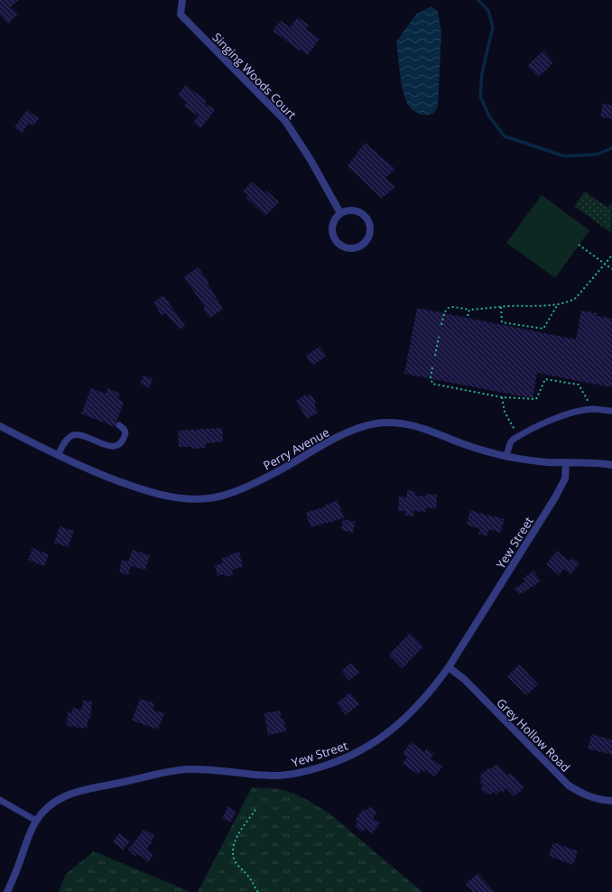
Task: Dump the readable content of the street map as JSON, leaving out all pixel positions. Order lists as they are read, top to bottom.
{
  "streets": {
    "street": [
      "Singing Woods Court",
      "Perry Avenue",
      "Yew Street",
      "Grey Hollow Road"
    ]
  },
  "crossings": [
    ["Perry Avenue", "Yew Street"],
    ["Yew Street", "Grey Hollow Road"]
  ]
}
